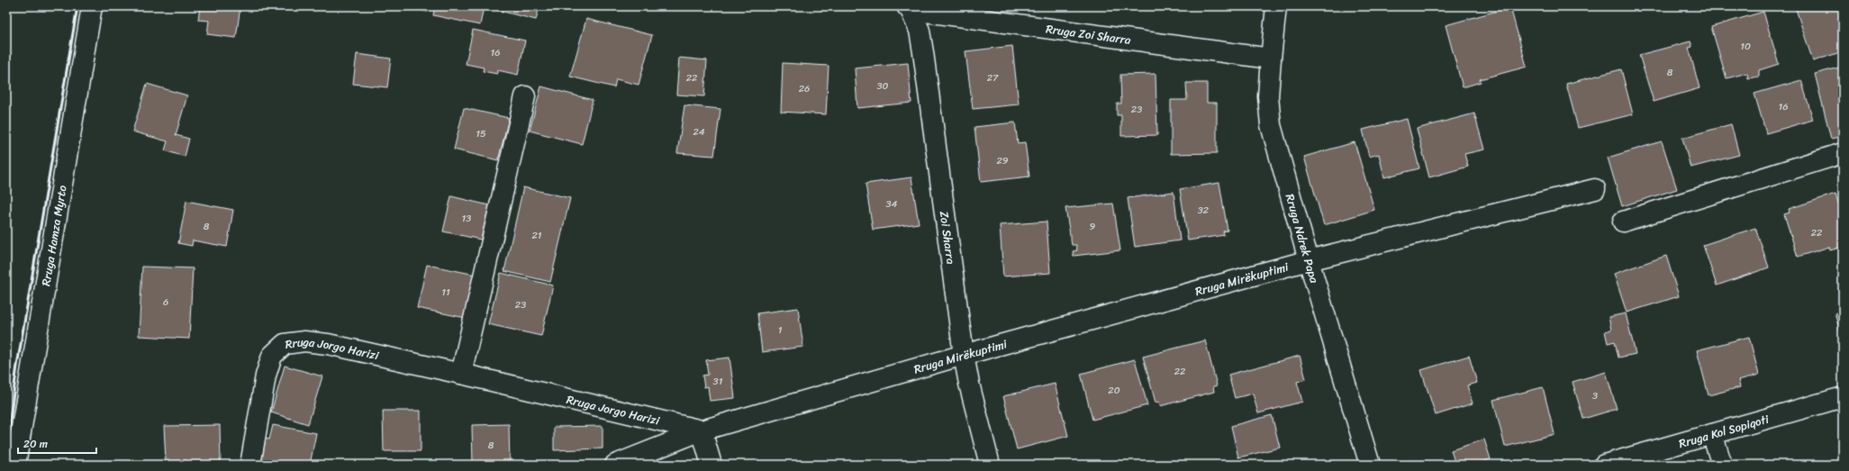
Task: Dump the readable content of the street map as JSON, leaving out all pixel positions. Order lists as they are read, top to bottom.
{
  "streets": {
    "street": [
      "Rruga Zoi Sharra",
      "Rruga Hamza Myrto",
      "Zoi Sharra",
      "Rruga Ndrek Papa",
      "Rruga Mirëkuptimi",
      "Rruga Jorgo Harizi",
      "Rruga Kol Sopiqoti"
    ]
  },
  "crossings": [
    ["Rruga Zoi Sharra", "Zoi Sharra"],
    ["Rruga Zoi Sharra", "Rruga Ndrek Papa"],
    ["Zoi Sharra", "Rruga Mirëkuptimi"],
    ["Rruga Ndrek Papa", "Rruga Mirëkuptimi"],
    ["Rruga Mirëkuptimi", "Rruga Jorgo Harizi"]
  ],
  "house_numbers": [
    "10",
    "16",
    "8",
    "22",
    "27",
    "30",
    "26",
    "16",
    "23",
    "24",
    "15",
    "29",
    "34",
    "32",
    "13",
    "8",
    "9",
    "22",
    "21",
    "11",
    "6",
    "23",
    "1",
    "22",
    "31",
    "20",
    "3",
    "8"
  ],
  "scale_bar": "20 m"
}
